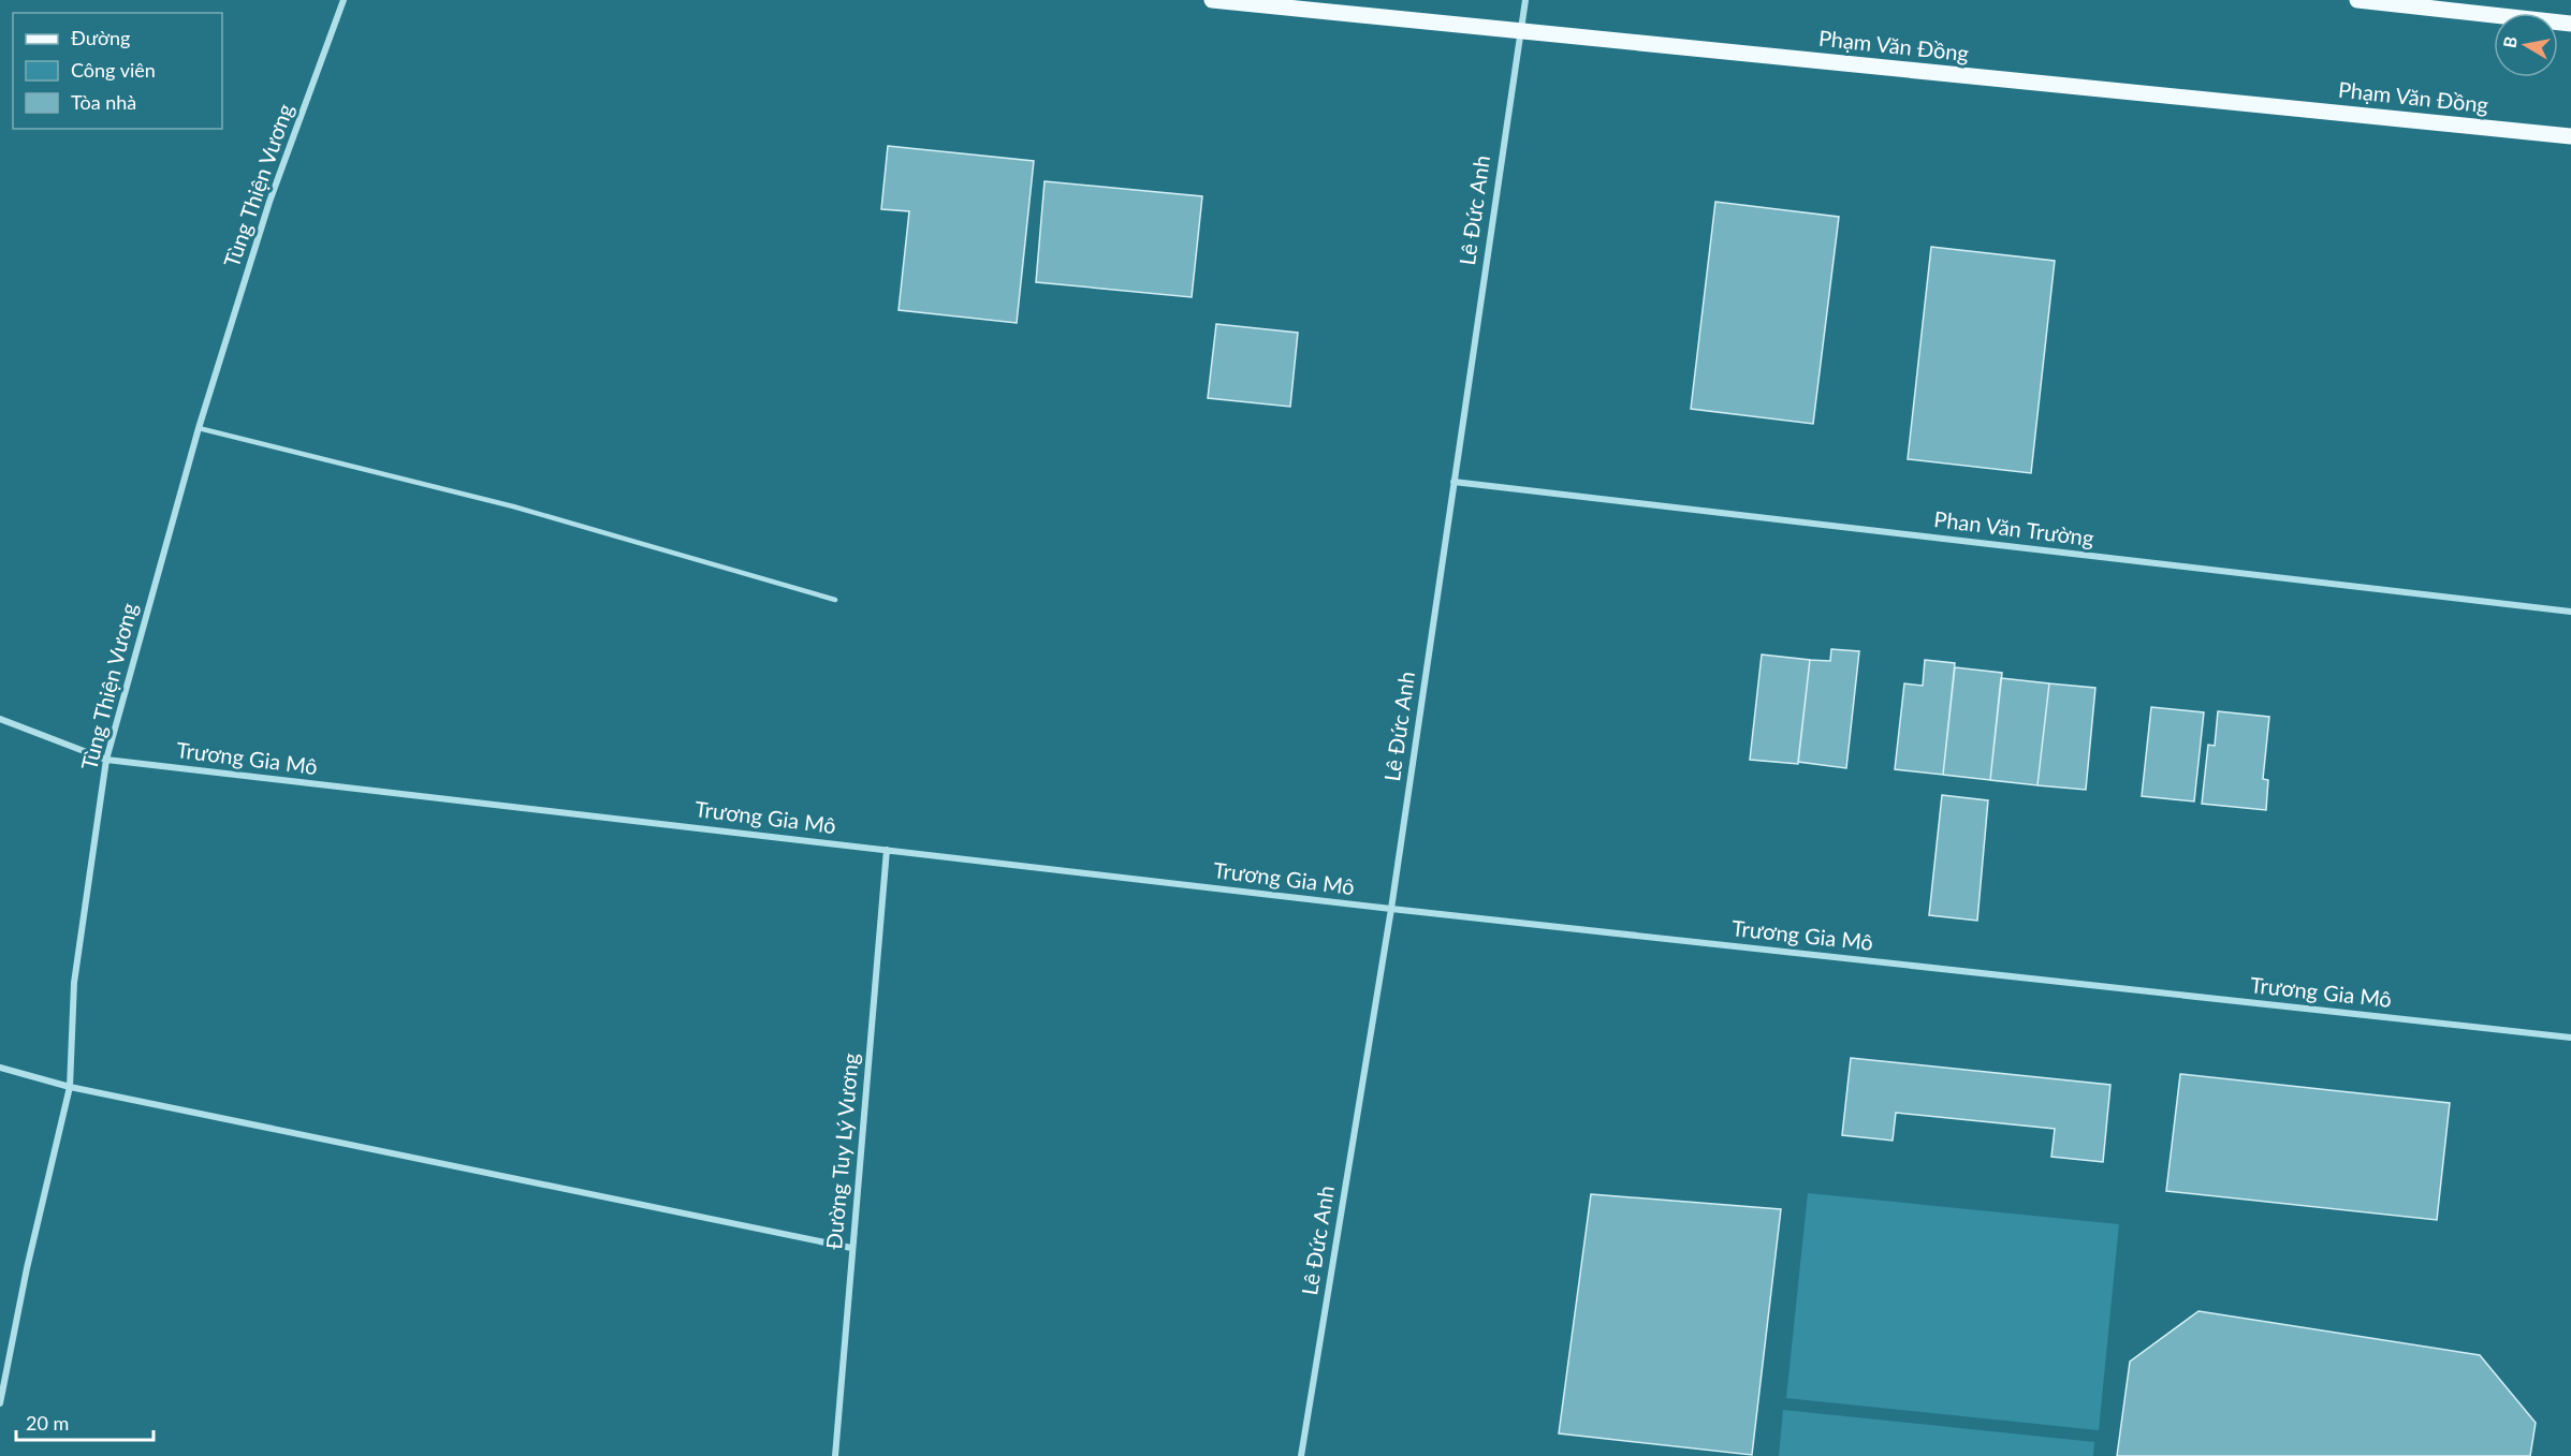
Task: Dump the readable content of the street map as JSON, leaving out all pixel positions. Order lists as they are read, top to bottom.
{
  "streets": {
    "main road": ["Phạm Văn Đồng"],
    "street": [
      "Tùng Thiện Vương",
      "Lê Đức Anh",
      "Phan Văn Trường",
      "Trương Gia Mô",
      "Đường Tuy Lý Vương"
    ]
  },
  "crossings": [
    ["Phạm Văn Đồng", "Lê Đức Anh"],
    ["Tùng Thiện Vương", "Trương Gia Mô"],
    ["Lê Đức Anh", "Phan Văn Trường"],
    ["Lê Đức Anh", "Trương Gia Mô"],
    ["Trương Gia Mô", "Đường Tuy Lý Vương"]
  ],
  "legend": ["Đường", "Công viên", "Tòa nhà"],
  "scale_bar": "20 m",
  "north": "left"
}
